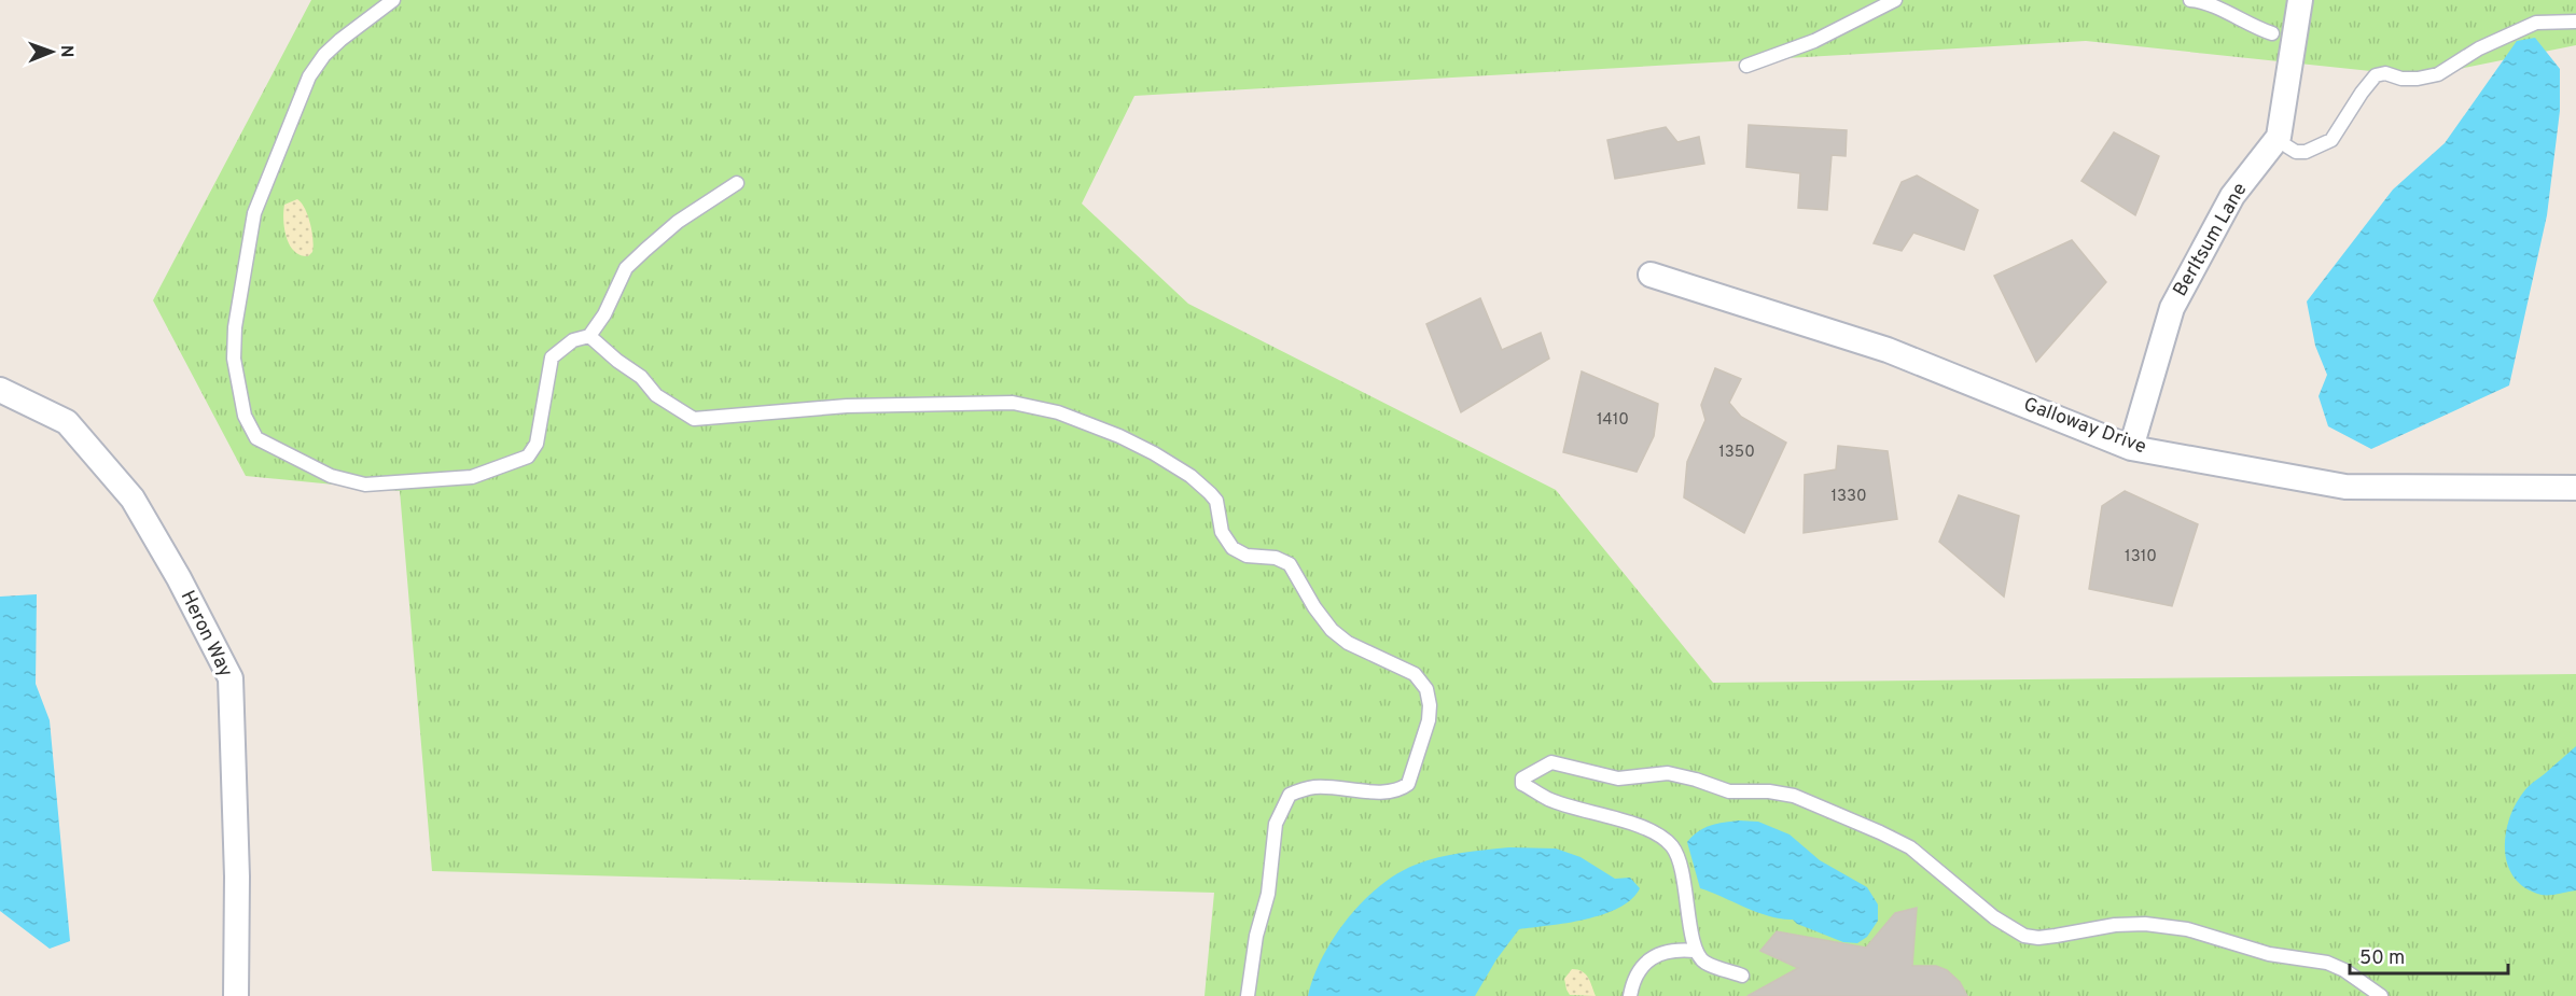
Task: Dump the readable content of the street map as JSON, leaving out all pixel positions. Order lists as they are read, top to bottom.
{
  "streets": {
    "street": ["Berltsum Lane", "Galloway Drive", "Heron Way"]
  },
  "crossings": [
    ["Berltsum Lane", "Galloway Drive"]
  ],
  "house_numbers": [
    "1410",
    "1350",
    "1330",
    "1310"
  ],
  "scale_bar": "50 m",
  "north": "right"
}
